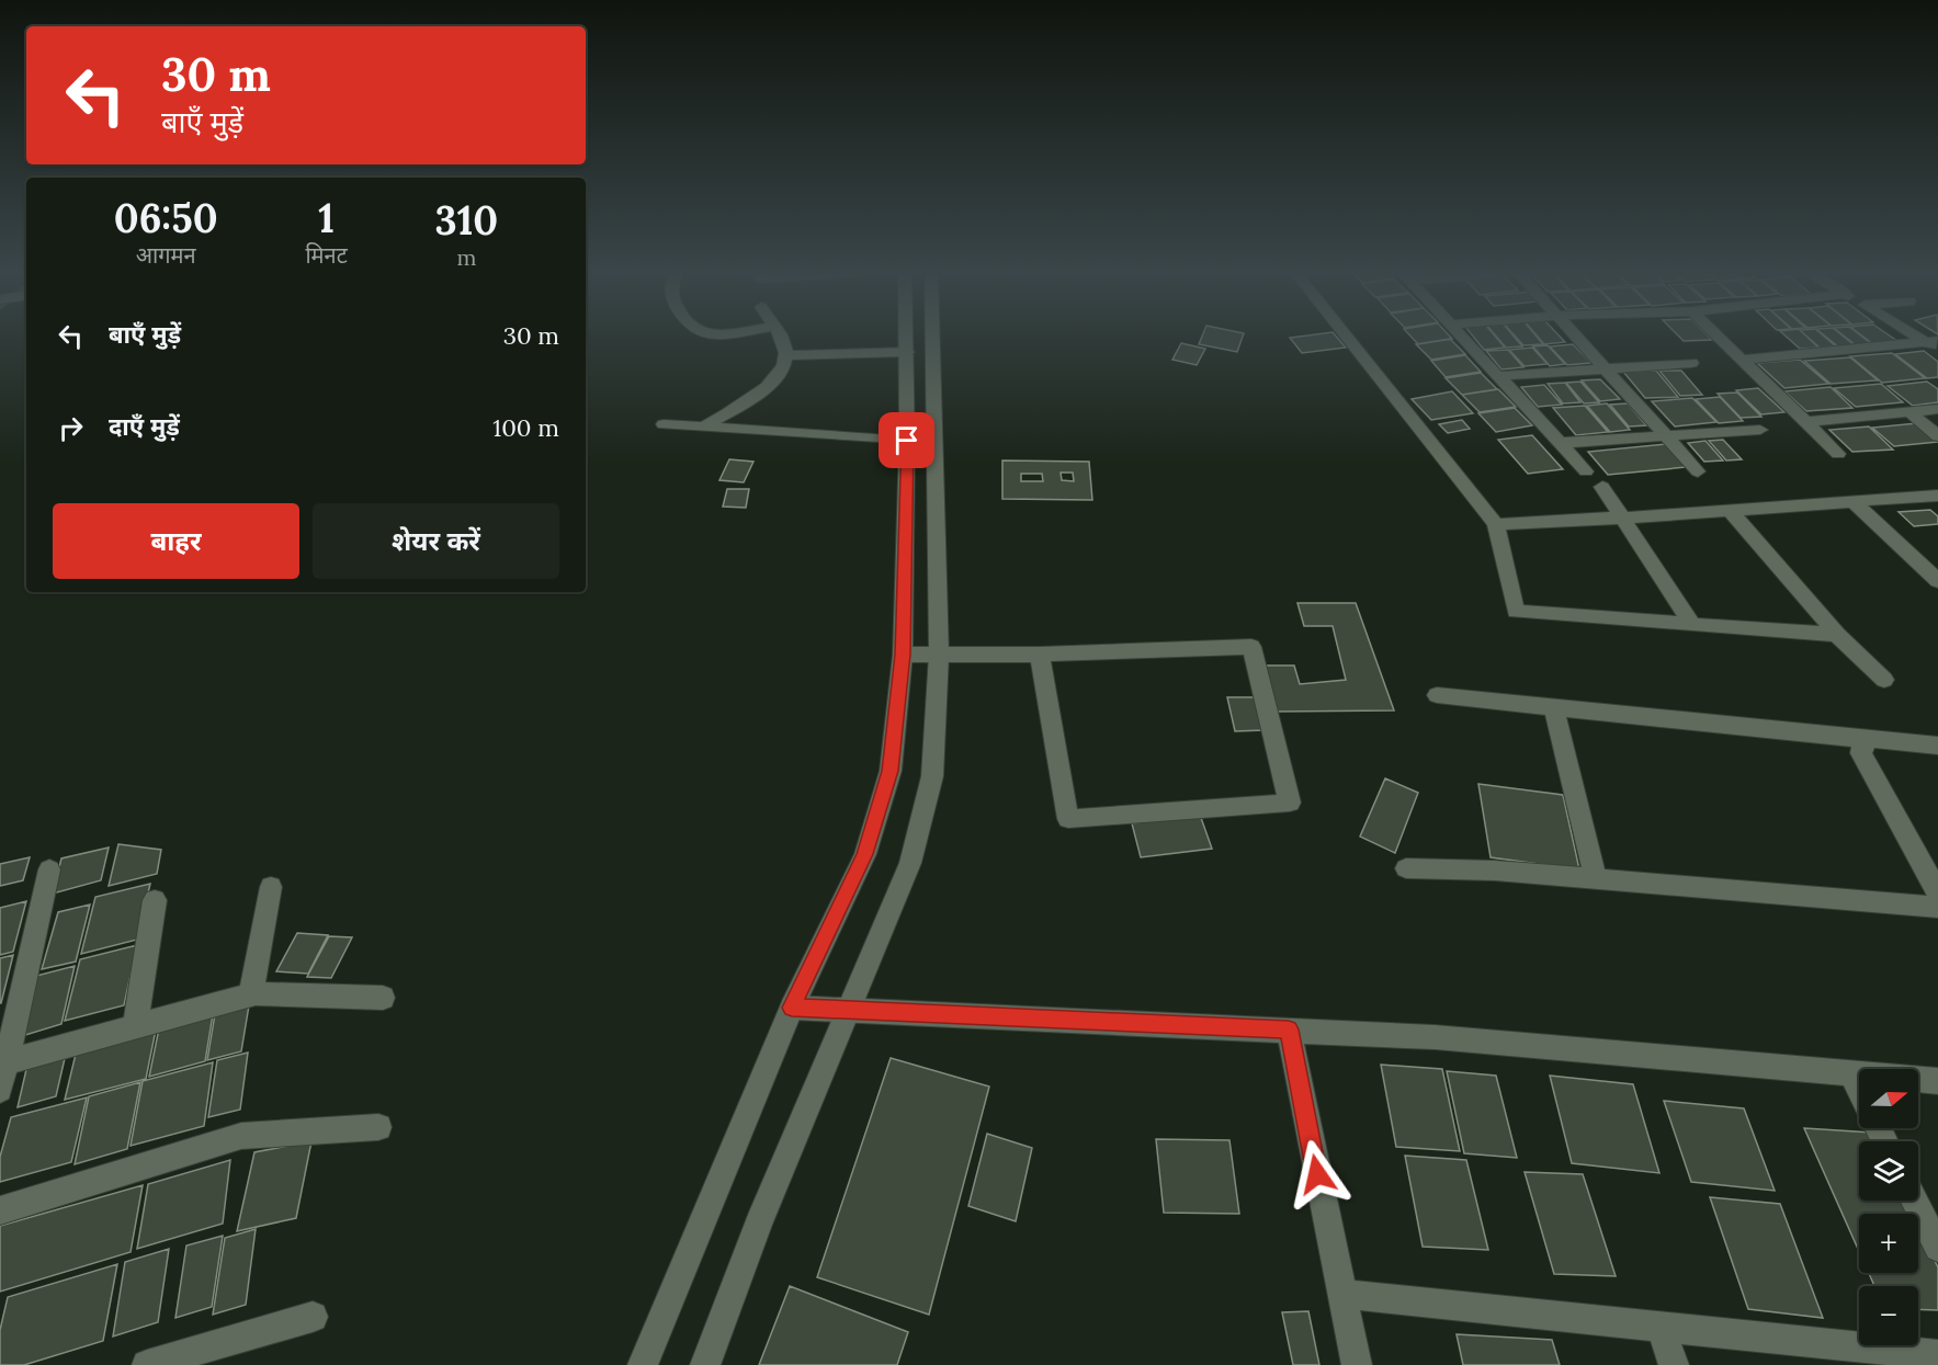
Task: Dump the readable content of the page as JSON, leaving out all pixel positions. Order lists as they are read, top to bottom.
{
  "north": "right",
  "page": {
    "turn": ["30 m", "बाएँ मुड़ें"],
    "eta": [
      "06:50",
      "आगमन",
      "1",
      "मिनट",
      "310",
      "m"
    ],
    "list": [
      {
        "name": "बाएँ मुड़ें",
        "value": "30 m"
      },
      {
        "name": "दाएँ मुड़ें",
        "value": "100 m"
      }
    ],
    "buttons": ["बाहर", "शेयर करें"],
    "map_buttons": ["+", "−"]
  }
}
